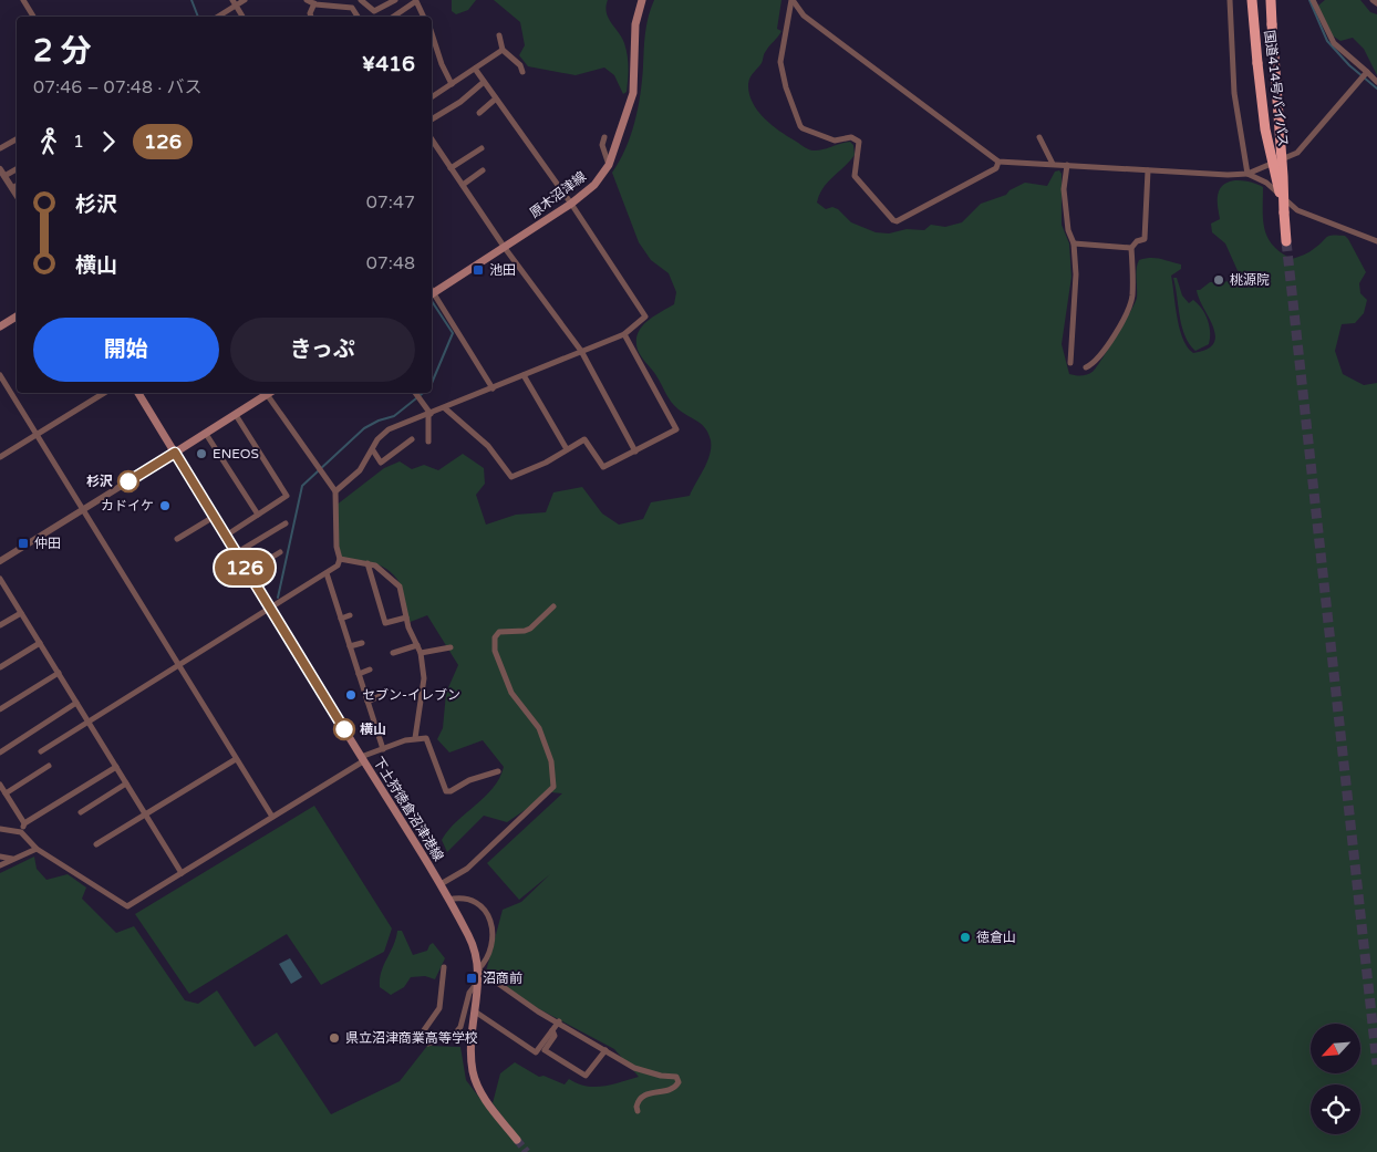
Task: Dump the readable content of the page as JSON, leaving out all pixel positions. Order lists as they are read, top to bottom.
{
  "streets": {
    "highway": ["国道414号バイパス"],
    "main road": ["原木沼津線", "下土狩徳倉沼津港線"]
  },
  "places": {
    "transit": ["池田", "仲田", "沼商前"],
    "other": [
      "桃源院",
      "ENEOS",
      "杉沢",
      "カドイケ",
      "セブン-イレブン",
      "横山",
      "徳倉山",
      "県立沼津商業高等学校"
    ]
  },
  "lines": ["bus line 126"],
  "north": "bottom left",
  "page": {
    "on_map": "126",
    "heading": ["2 分", "07:46 – 07:48 · バス", "¥416"],
    "legs": ["1", "126"],
    "list": [
      {
        "name": "杉沢",
        "value": "07:47"
      },
      {
        "name": "横山",
        "value": "07:48"
      }
    ],
    "buttons": ["開始", "きっぷ"]
  }
}
